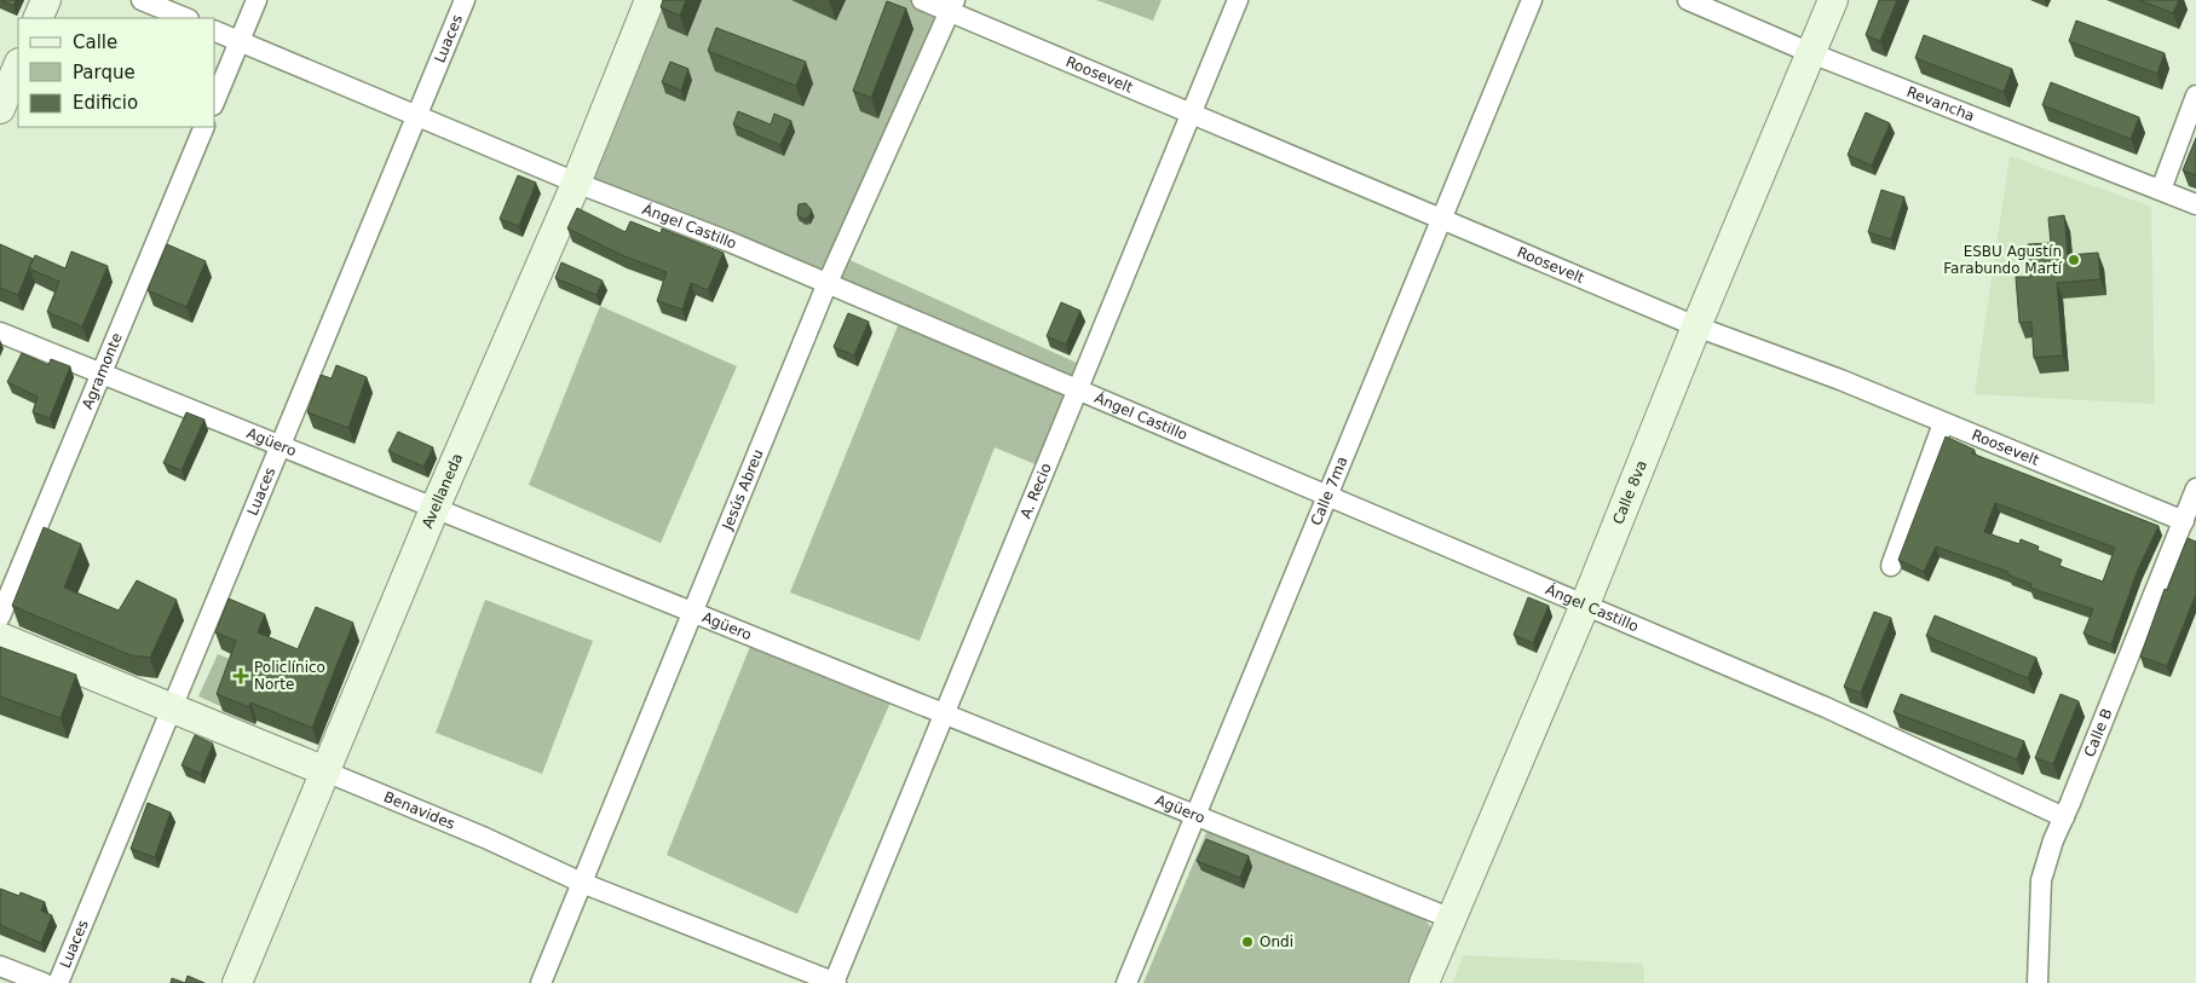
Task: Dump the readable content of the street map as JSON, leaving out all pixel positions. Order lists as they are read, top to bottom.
{
  "streets": {
    "street": [
      "Luaces",
      "Roosevelt",
      "Revancha",
      "Ángel Castillo",
      "Agramonte",
      "Agüero",
      "Jesús Abreu",
      "Avellaneda",
      "A. Recio",
      "Calle 7ma",
      "Calle 8va",
      "Calle B",
      "Benavides"
    ]
  },
  "crossings": [
    ["Luaces", "Ángel Castillo"],
    ["Luaces", "Agüero"],
    ["Luaces", "Benavides"],
    ["Roosevelt", "Jesús Abreu"],
    ["Roosevelt", "A. Recio"],
    ["Roosevelt", "Calle 7ma"],
    ["Roosevelt", "Calle 8va"],
    ["Roosevelt", "Calle B"],
    ["Revancha", "Calle 8va"],
    ["Ángel Castillo", "Jesús Abreu"],
    ["Ángel Castillo", "Avellaneda"],
    ["Ángel Castillo", "A. Recio"],
    ["Ángel Castillo", "Calle 7ma"],
    ["Ángel Castillo", "Calle 8va"],
    ["Ángel Castillo", "Calle B"],
    ["Agramonte", "Agüero"],
    ["Agüero", "Jesús Abreu"],
    ["Agüero", "Avellaneda"],
    ["Agüero", "A. Recio"],
    ["Agüero", "Calle 7ma"],
    ["Agüero", "Calle 8va"],
    ["Jesús Abreu", "Benavides"],
    ["Avellaneda", "Benavides"],
    ["A. Recio", "Benavides"]
  ],
  "places": {
    "other": ["ESBU Agustín Farabundo Martí", "Ondi"],
    "health": ["Policlínico Norte"]
  },
  "legend": ["Calle", "Parque", "Edificio"]
}
